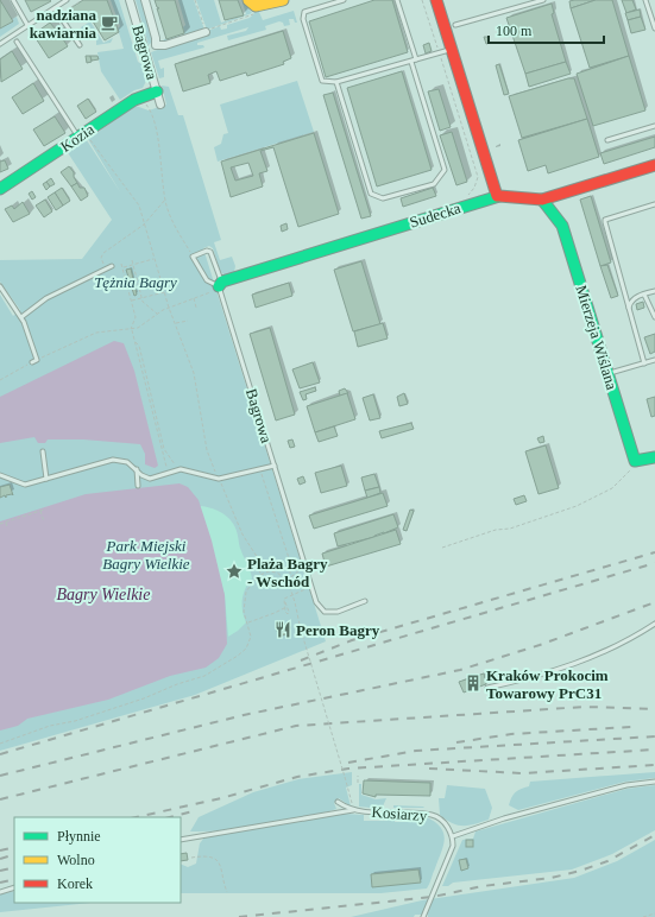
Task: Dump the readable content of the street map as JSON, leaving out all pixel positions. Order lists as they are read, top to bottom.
{
  "streets": {
    "street": [
      "Bagrowa",
      "Kozia",
      "Sudecka",
      "Mierzeja Wiślana"
    ],
    "lane": ["Kosiarzy"]
  },
  "crossings": [
    ["Bagrowa", "Kozia"],
    ["Bagrowa", "Sudecka"],
    ["Sudecka", "Mierzeja Wiślana"]
  ],
  "water": ["Bagry Wielkie"],
  "parks": ["Tężnia Bagry", "Park Miejski Bagry Wielkie"],
  "places": {
    "cafe": ["nadziana kawiarnia"],
    "place": ["Plaża Bagry - Wschód"],
    "restaurant": ["Peron Bagry"],
    "building": ["Kraków Prokocim Towarowy PrC31"]
  },
  "legend": ["Płynnie", "Wolno", "Korek"],
  "scale_bar": "100 m"
}
